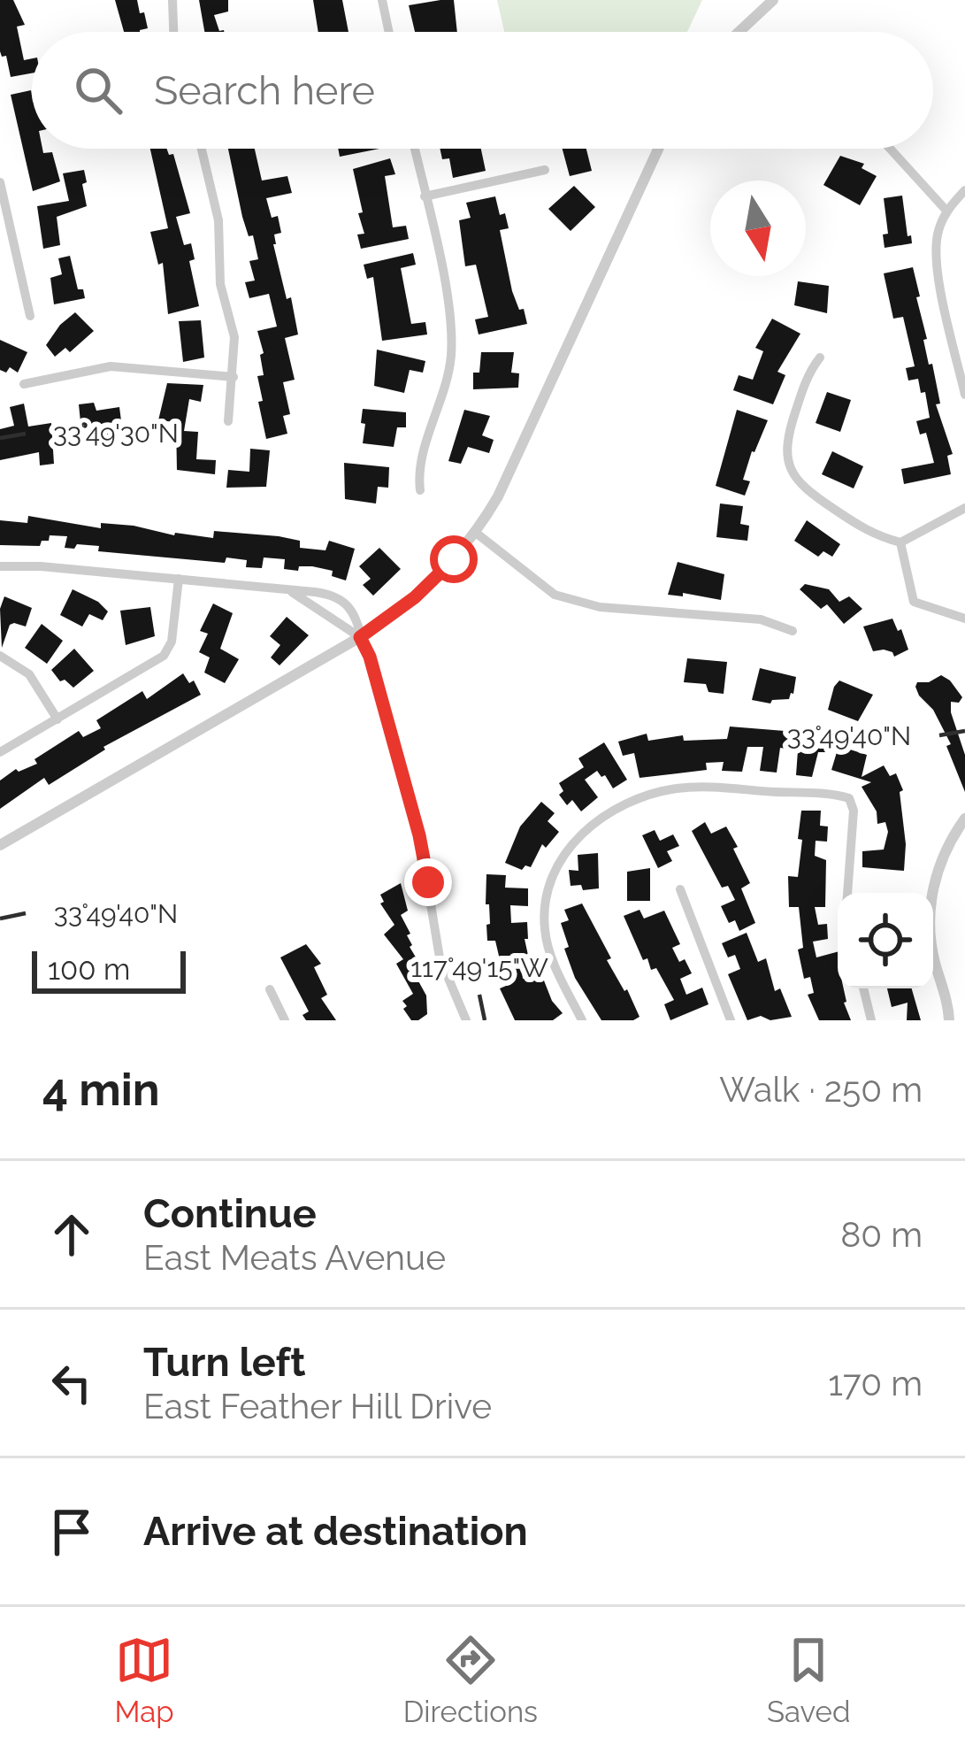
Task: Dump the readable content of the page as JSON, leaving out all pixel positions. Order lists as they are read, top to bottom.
{
  "scale_bar": "100 m",
  "north": "bottom",
  "page": {
    "search": "Search here",
    "scale": "100 m",
    "heading": ["4 min", "Walk · 250 m"],
    "list": [
      ["Continue", "East Meats Avenue", "80 m"],
      ["Turn left", "East Feather Hill Drive", "170 m"],
      "Arrive at destination"
    ],
    "nav": ["Map", "Directions", "Saved"]
  },
  "coordinates": ["33°49'30\"N", "33°49'40\"N", "117°49'15\"W"]
}
